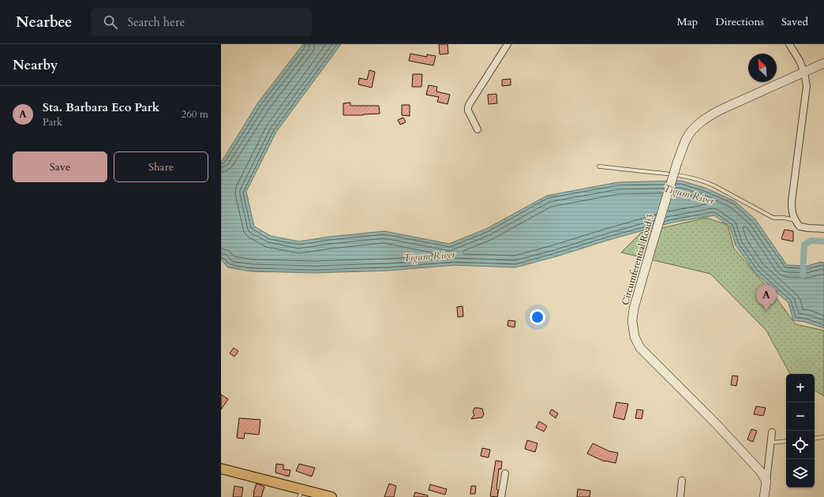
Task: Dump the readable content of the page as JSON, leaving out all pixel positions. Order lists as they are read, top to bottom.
{
  "streets": {
    "main road": ["Circumferential Road 3"]
  },
  "water": ["Tigum River"],
  "north": "top left",
  "page": {
    "header": "Nearbee",
    "search": "Search here",
    "nav": ["Map", "Directions", "Saved"],
    "heading": "Nearby",
    "list": [
      {
        "mark": "A",
        "name": "Sta. Barbara Eco Park",
        "note": "Park",
        "value": "260 m"
      }
    ],
    "buttons": ["Save", "Share"],
    "pins": "A",
    "map_buttons": ["+", "−"]
  }
}
